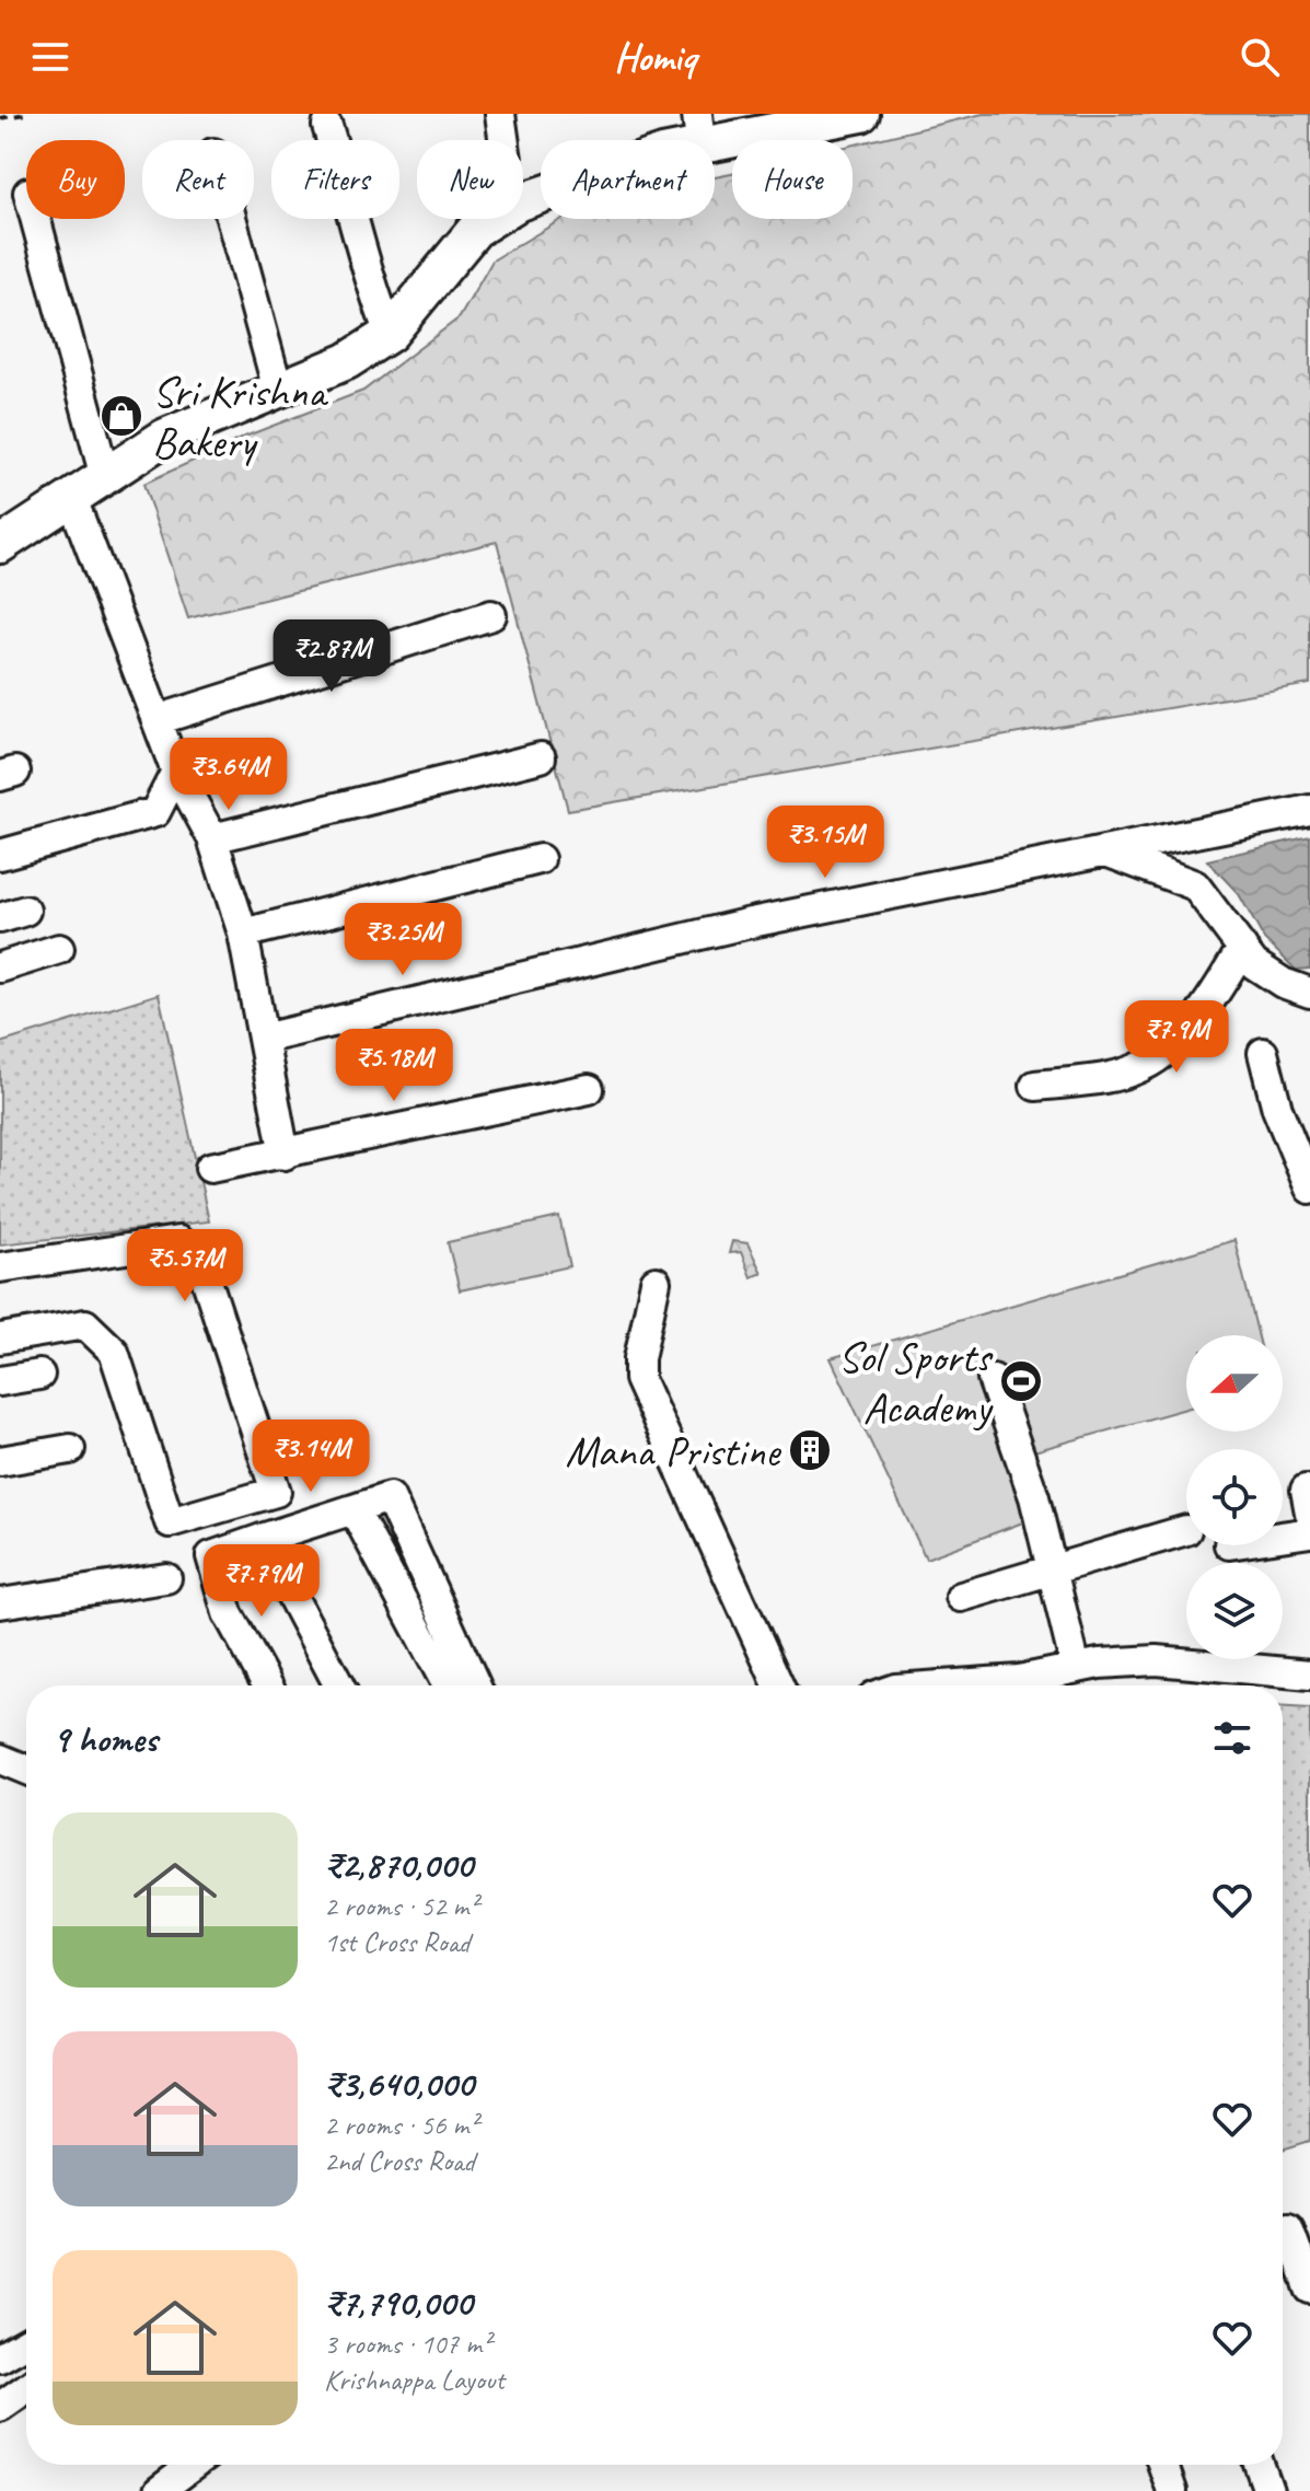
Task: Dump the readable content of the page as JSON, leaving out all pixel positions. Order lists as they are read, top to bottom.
{
  "places": {
    "shop": ["Sri Krishna Bakery"],
    "sports": ["Sol Sports Academy"],
    "building": ["Mana Pristine"]
  },
  "north": "left",
  "page": {
    "header": "Homiq",
    "chip": [
      "Buy",
      "Rent",
      "Filters",
      "New",
      "Apartment",
      "House"
    ],
    "price": [
      "₹2.87M",
      "₹3.64M",
      "₹3.15M",
      "₹3.25M",
      "₹7.9M",
      "₹5.18M",
      "₹5.57M",
      "₹3.14M",
      "₹7.79M"
    ],
    "heading": "9 homes",
    "list": [
      {
        "name": "₹2,870,000",
        "note": "2 rooms · 52 m² · 1st Cross Road"
      },
      {
        "name": "₹3,640,000",
        "note": "2 rooms · 56 m² · 2nd Cross Road"
      },
      {
        "name": "₹7,790,000",
        "note": "3 rooms · 107 m² · Krishnappa Layout"
      }
    ]
  }
}
